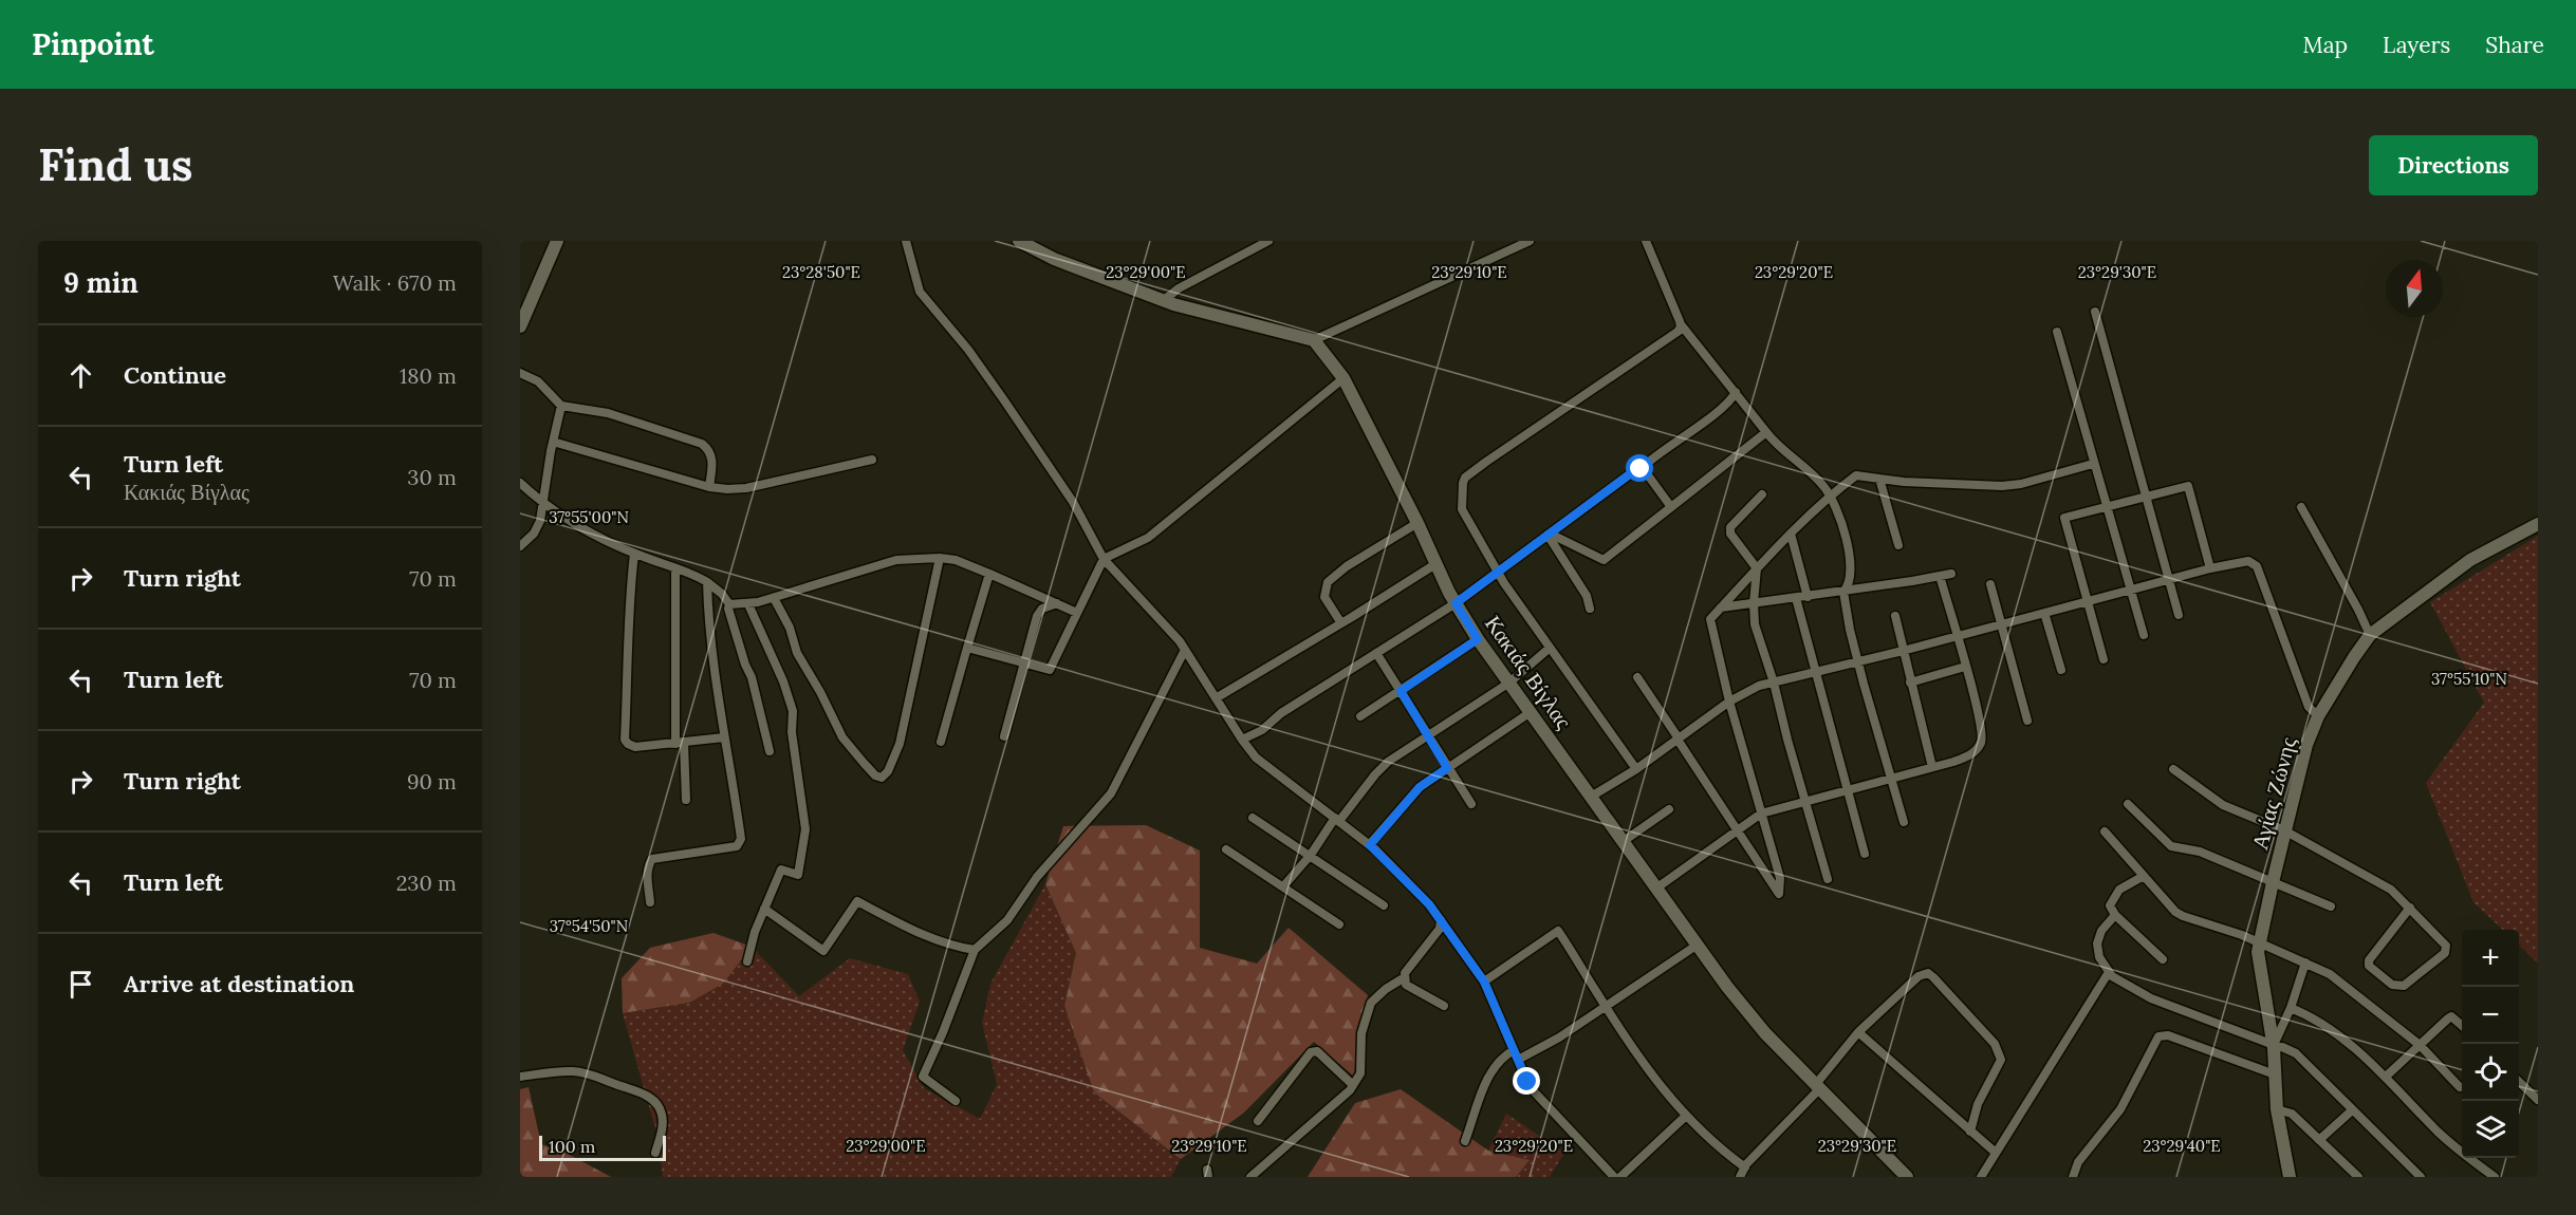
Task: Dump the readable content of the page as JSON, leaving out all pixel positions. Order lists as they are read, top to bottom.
{
  "streets": {
    "street": ["Κακιάς Βίγλας", "Αγίας Ζώνης"]
  },
  "scale_bar": "100 m",
  "north": "top",
  "page": {
    "header": "Pinpoint",
    "nav": ["Map", "Layers", "Share"],
    "buttons": "Directions",
    "title": "Find us",
    "heading": ["9 min", "Walk · 670 m"],
    "list": [
      ["Continue", "180 m"],
      ["Turn left", "Κακιάς Βίγλας", "30 m"],
      ["Turn right", "70 m"],
      ["Turn left", "70 m"],
      ["Turn right", "90 m"],
      ["Turn left", "230 m"],
      "Arrive at destination"
    ],
    "map_buttons": ["+", "−"],
    "scale": "100 m"
  },
  "coordinates": [
    "23°28'50\"E",
    "23°29'00\"E",
    "23°29'10\"E",
    "23°29'20\"E",
    "23°29'30\"E",
    "37°55'00\"N",
    "37°55'10\"N",
    "37°54'50\"N",
    "23°29'40\"E"
  ]
}
